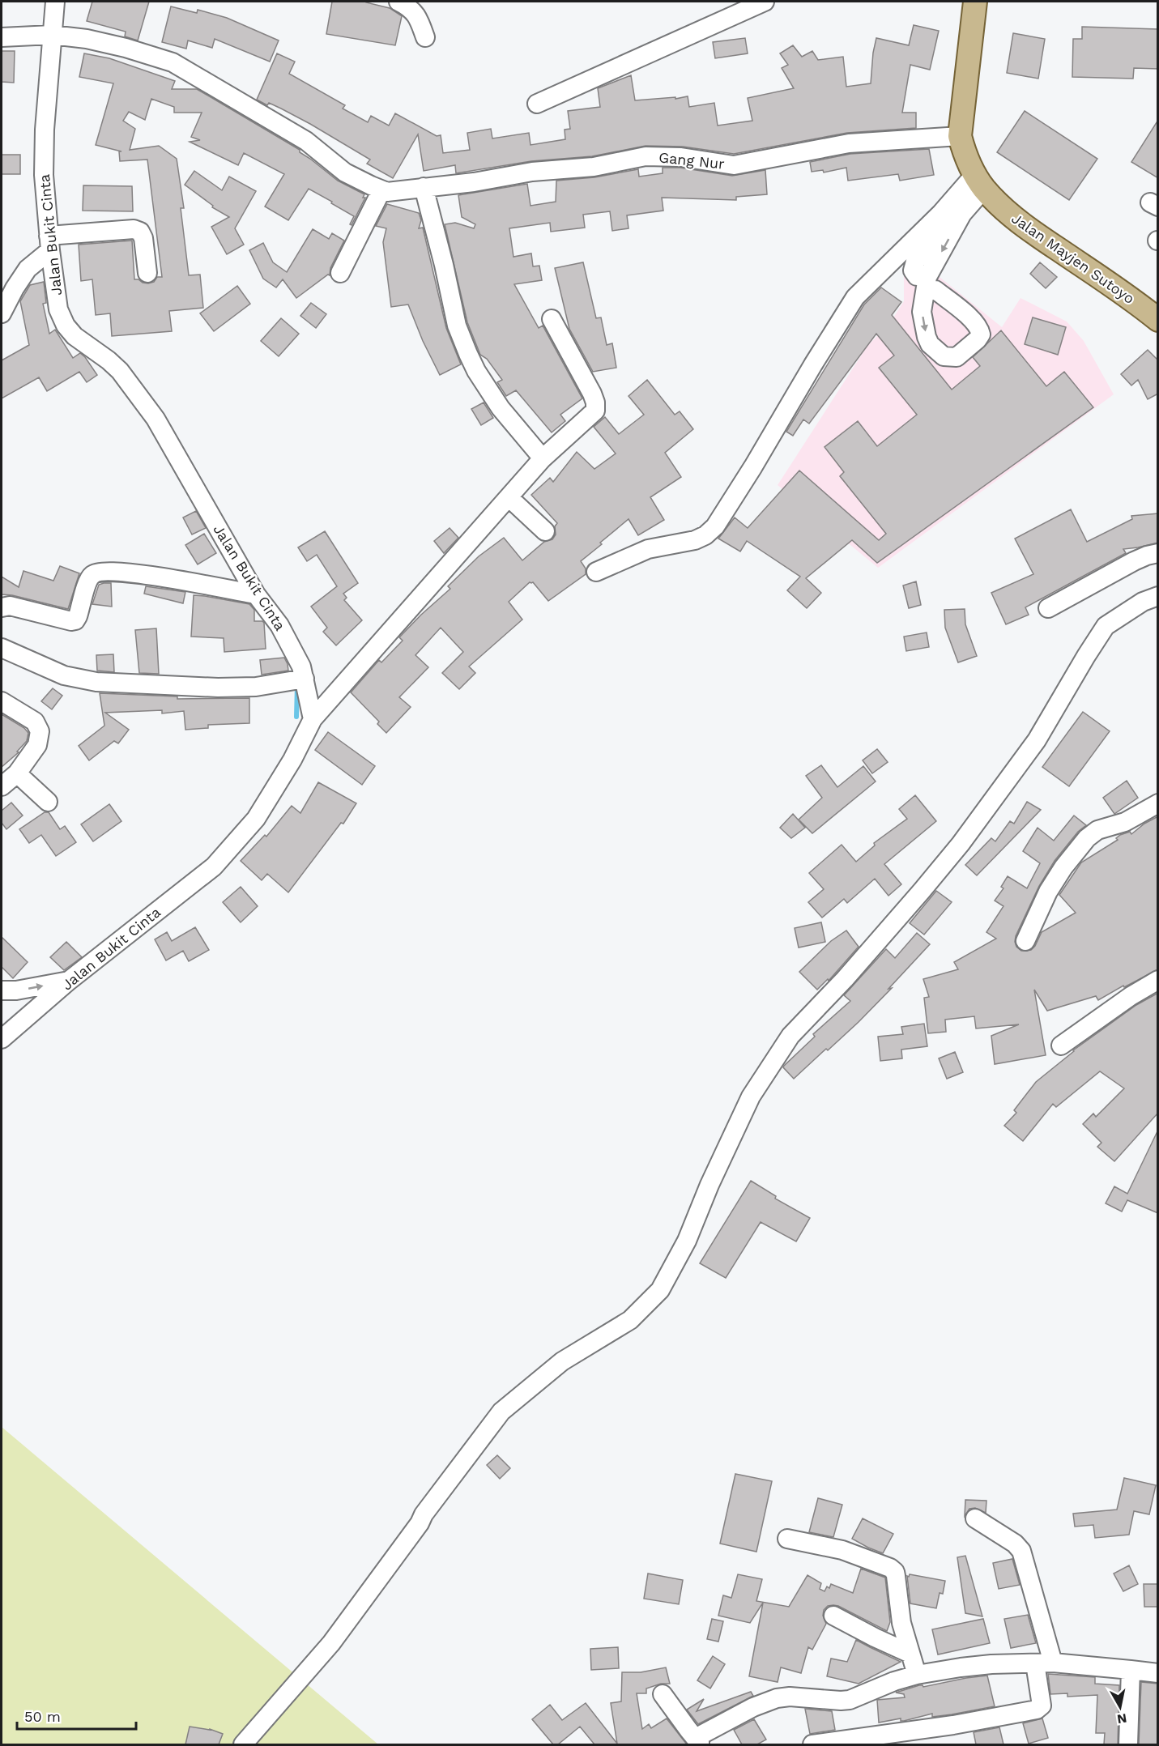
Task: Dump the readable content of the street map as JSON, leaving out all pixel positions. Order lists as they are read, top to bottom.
{
  "streets": {
    "main road": ["Jalan Mayjen Sutoyo"],
    "street": ["Gang Nur", "Jalan Bukit Cinta"]
  },
  "crossings": [
    ["Gang Nur", "Jalan Mayjen Sutoyo"]
  ],
  "scale_bar": "50 m",
  "north": "bottom"
}
